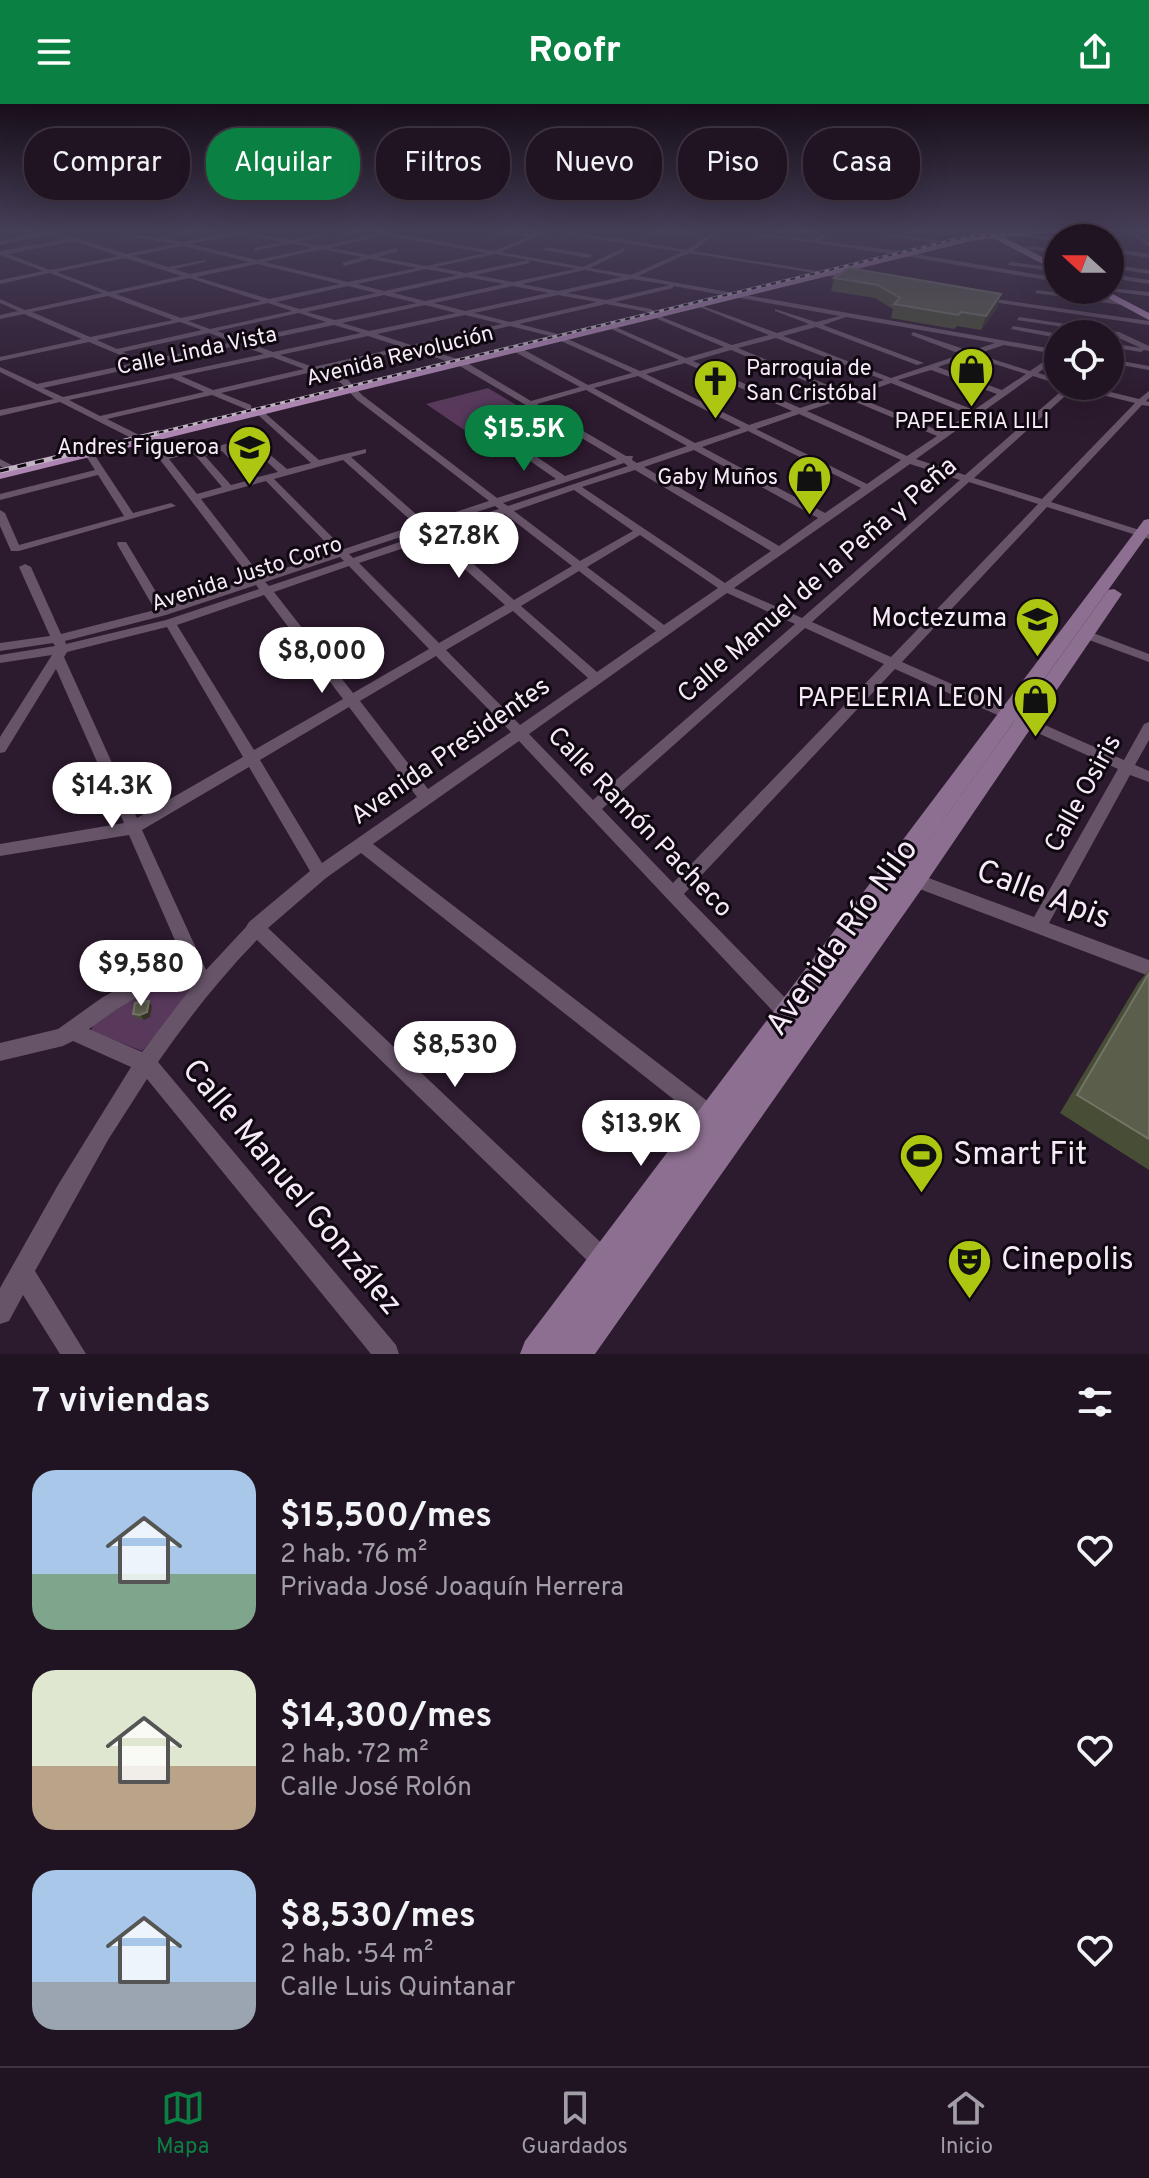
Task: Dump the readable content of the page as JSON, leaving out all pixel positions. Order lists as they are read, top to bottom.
{
  "streets": {
    "main road": ["Avenida Revolución", "Avenida Río Nilo"],
    "street": [
      "Calle Linda Vista",
      "Avenida Justo Corro",
      "Calle Manuel de la Peña y Peña",
      "Avenida Presidentes",
      "Calle Osiris",
      "Calle Ramón Pacheco",
      "Calle Apis",
      "Calle Manuel González"
    ]
  },
  "crossings": [
    ["Avenida Justo Corro", "Calle Ramón Pacheco"],
    ["Calle Manuel de la Peña y Peña", "Calle Ramón Pacheco"],
    ["Avenida Presidentes", "Calle Ramón Pacheco"],
    ["Avenida Presidentes", "Calle Manuel González"],
    ["Calle Osiris", "Calle Apis"],
    ["Calle Ramón Pacheco", "Avenida Río Nilo"],
    ["Calle Apis", "Avenida Río Nilo"]
  ],
  "places": {
    "shop": ["PAPELERIA LILI", "Gaby Muños", "PAPELERIA LEON"],
    "church": ["Parroquia de San Cristóbal"],
    "school or university": ["Andres Figueroa", "Moctezuma"],
    "sports": ["Smart Fit"],
    "theatre": ["Cinepolis"]
  },
  "north": "left",
  "page": {
    "header": "Roofr",
    "chip": [
      "Comprar",
      "Alquilar",
      "Filtros",
      "Nuevo",
      "Piso",
      "Casa"
    ],
    "price": [
      "$15.5K",
      "$27.8K",
      "$8,000",
      "$14.3K",
      "$9,580",
      "$8,530",
      "$13.9K"
    ],
    "heading": "7 viviendas",
    "list": [
      {
        "name": "$15,500/mes",
        "note": "2 hab. · 76 m² · Privada José Joaquín Herrera"
      },
      {
        "name": "$14,300/mes",
        "note": "2 hab. · 72 m² · Calle José Rolón"
      },
      {
        "name": "$8,530/mes",
        "note": "2 hab. · 54 m² · Calle Luis Quintanar"
      }
    ],
    "tabs": ["Mapa", "Guardados", "Inicio"]
  }
}
